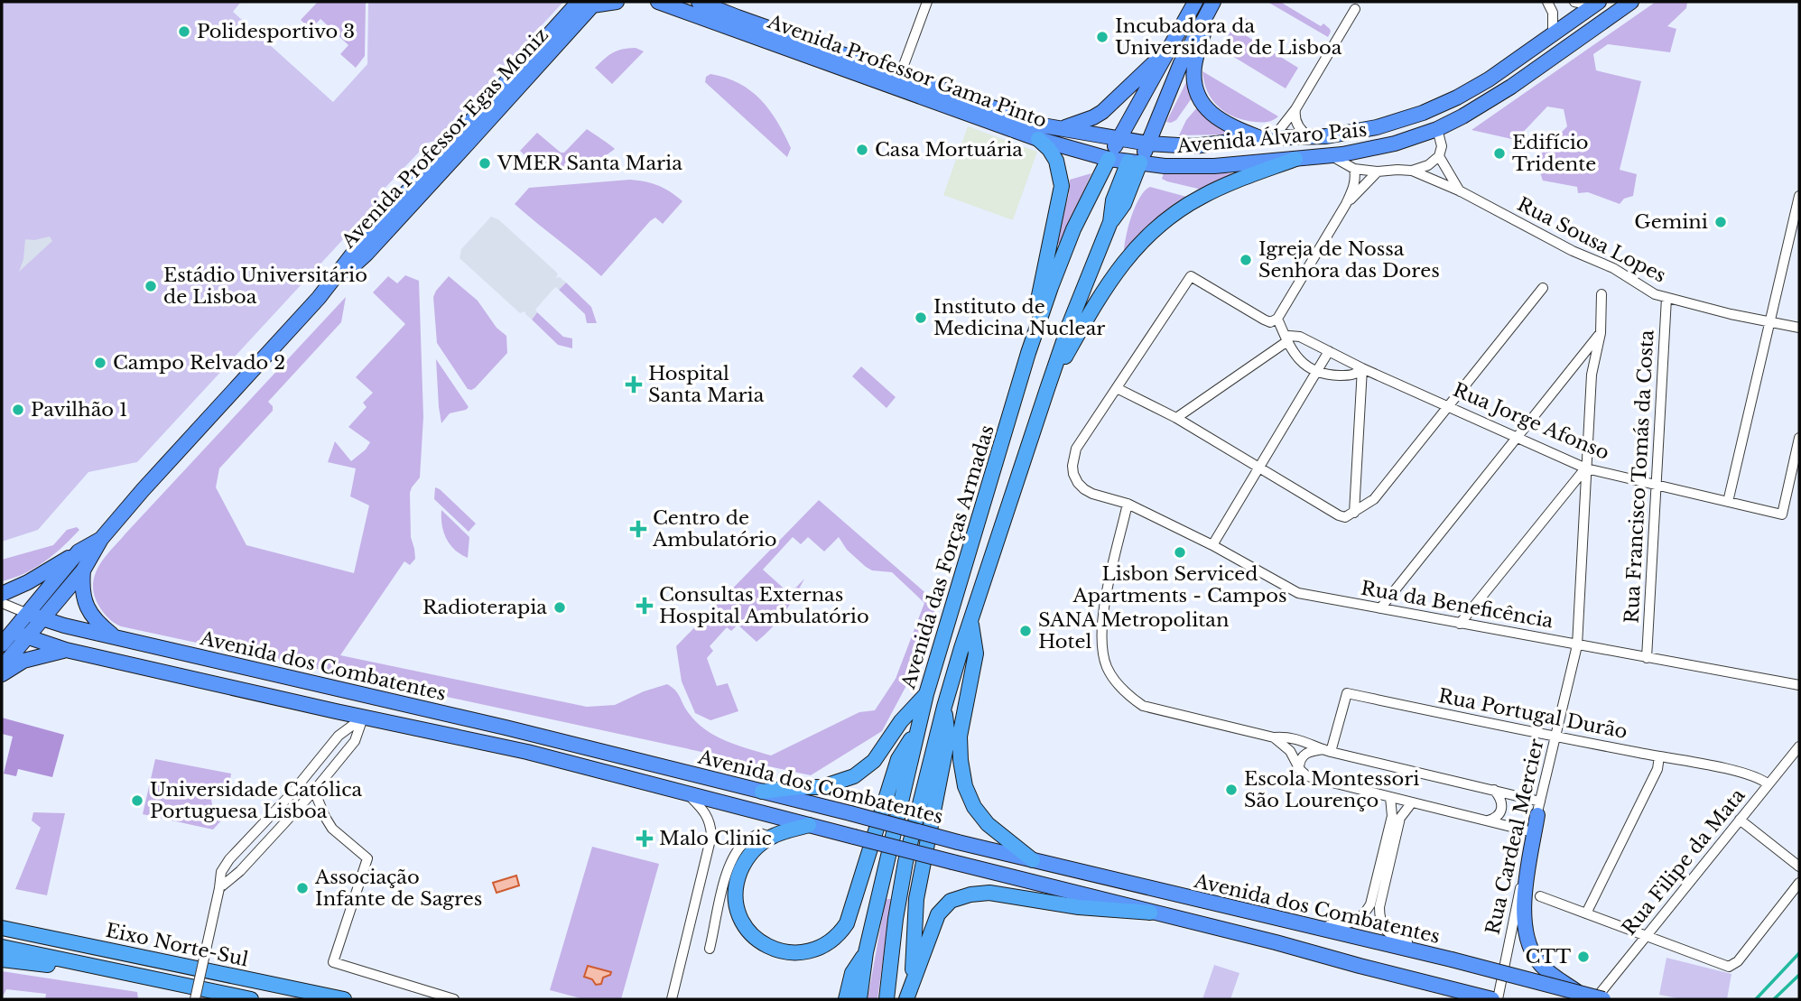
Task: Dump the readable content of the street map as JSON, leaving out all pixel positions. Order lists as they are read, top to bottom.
{
  "streets": {
    "highway": ["Avenida das Forças Armadas", "Eixo Norte-Sul"],
    "main road": [
      "Avenida Professor Gama Pinto",
      "Avenida Professor Egas Moniz",
      "Avenida Álvaro Pais",
      "Avenida dos Combatentes"
    ],
    "street": [
      "Rua Sousa Lopes",
      "Rua Jorge Afonso",
      "Rua Francisco Tomás da Costa",
      "Rua da Beneficência",
      "Rua Portugal Durão",
      "Rua Cardeal Mercier",
      "Rua Filipe da Mata"
    ]
  },
  "crossings": [
    ["Avenida Professor Gama Pinto", "Avenida Álvaro Pais"],
    ["Avenida Professor Gama Pinto", "Avenida das Forças Armadas"],
    ["Avenida Professor Egas Moniz", "Avenida dos Combatentes"],
    ["Rua Sousa Lopes", "Rua Francisco Tomás da Costa"],
    ["Rua Jorge Afonso", "Rua Francisco Tomás da Costa"],
    ["Rua Jorge Afonso", "Rua Cardeal Mercier"],
    ["Rua Francisco Tomás da Costa", "Rua da Beneficência"],
    ["Rua da Beneficência", "Rua Cardeal Mercier"],
    ["Avenida dos Combatentes", "Rua Cardeal Mercier"],
    ["Rua Portugal Durão", "Rua Cardeal Mercier"],
    ["Rua Portugal Durão", "Rua Filipe da Mata"]
  ],
  "places": {
    "other": [
      "Polidesportivo 3",
      "Incubadora da Universidade de Lisboa",
      "Casa Mortuária",
      "Edifício Tridente",
      "VMER Santa Maria",
      "Gemini",
      "Igreja de Nossa Senhora das Dores",
      "Estádio Universitário de Lisboa",
      "Instituto de Medicina Nuclear",
      "Campo Relvado 2",
      "Pavilhão 1",
      "Lisbon Serviced Apartments - Campos",
      "Radioterapia",
      "SANA Metropolitan Hotel",
      "Escola Montessori São Lourenço",
      "Universidade Católica Portuguesa Lisboa",
      "Associação Infante de Sagres",
      "CTT"
    ],
    "health": [
      "Hospital Santa Maria",
      "Centro de Ambulatório",
      "Consultas Externas Hospital Ambulatório",
      "Malo Clinic"
    ]
  }
}
